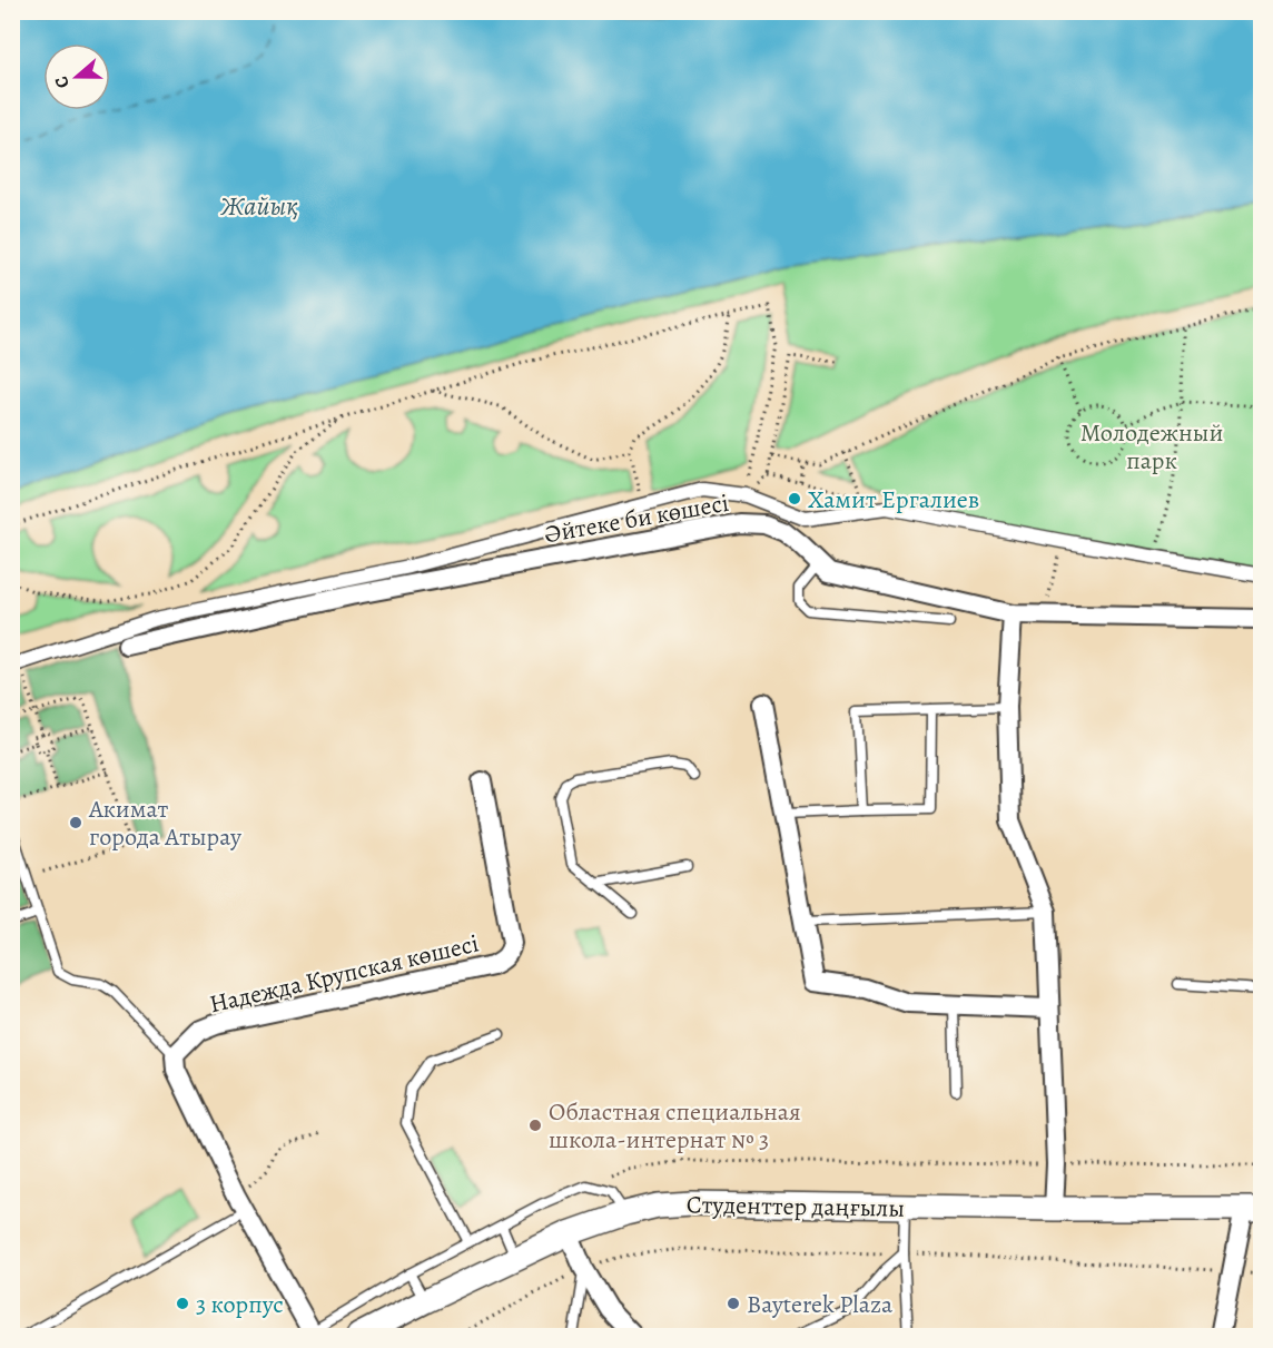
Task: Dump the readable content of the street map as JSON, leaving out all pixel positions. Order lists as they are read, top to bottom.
{
  "streets": {
    "street": ["Әйтеке би көшесі", "Надежда Крупская көшесі", "Студенттер даңғылы"]
  },
  "water": ["Жайық"],
  "parks": ["Молодежный парк"],
  "places": [
    "Хамит Ергалиев",
    "Акимат города Атырау",
    "Областная специальная школа-интернат № 3",
    "3 корпус",
    "Bayterek Plaza"
  ],
  "north": "left"
}
